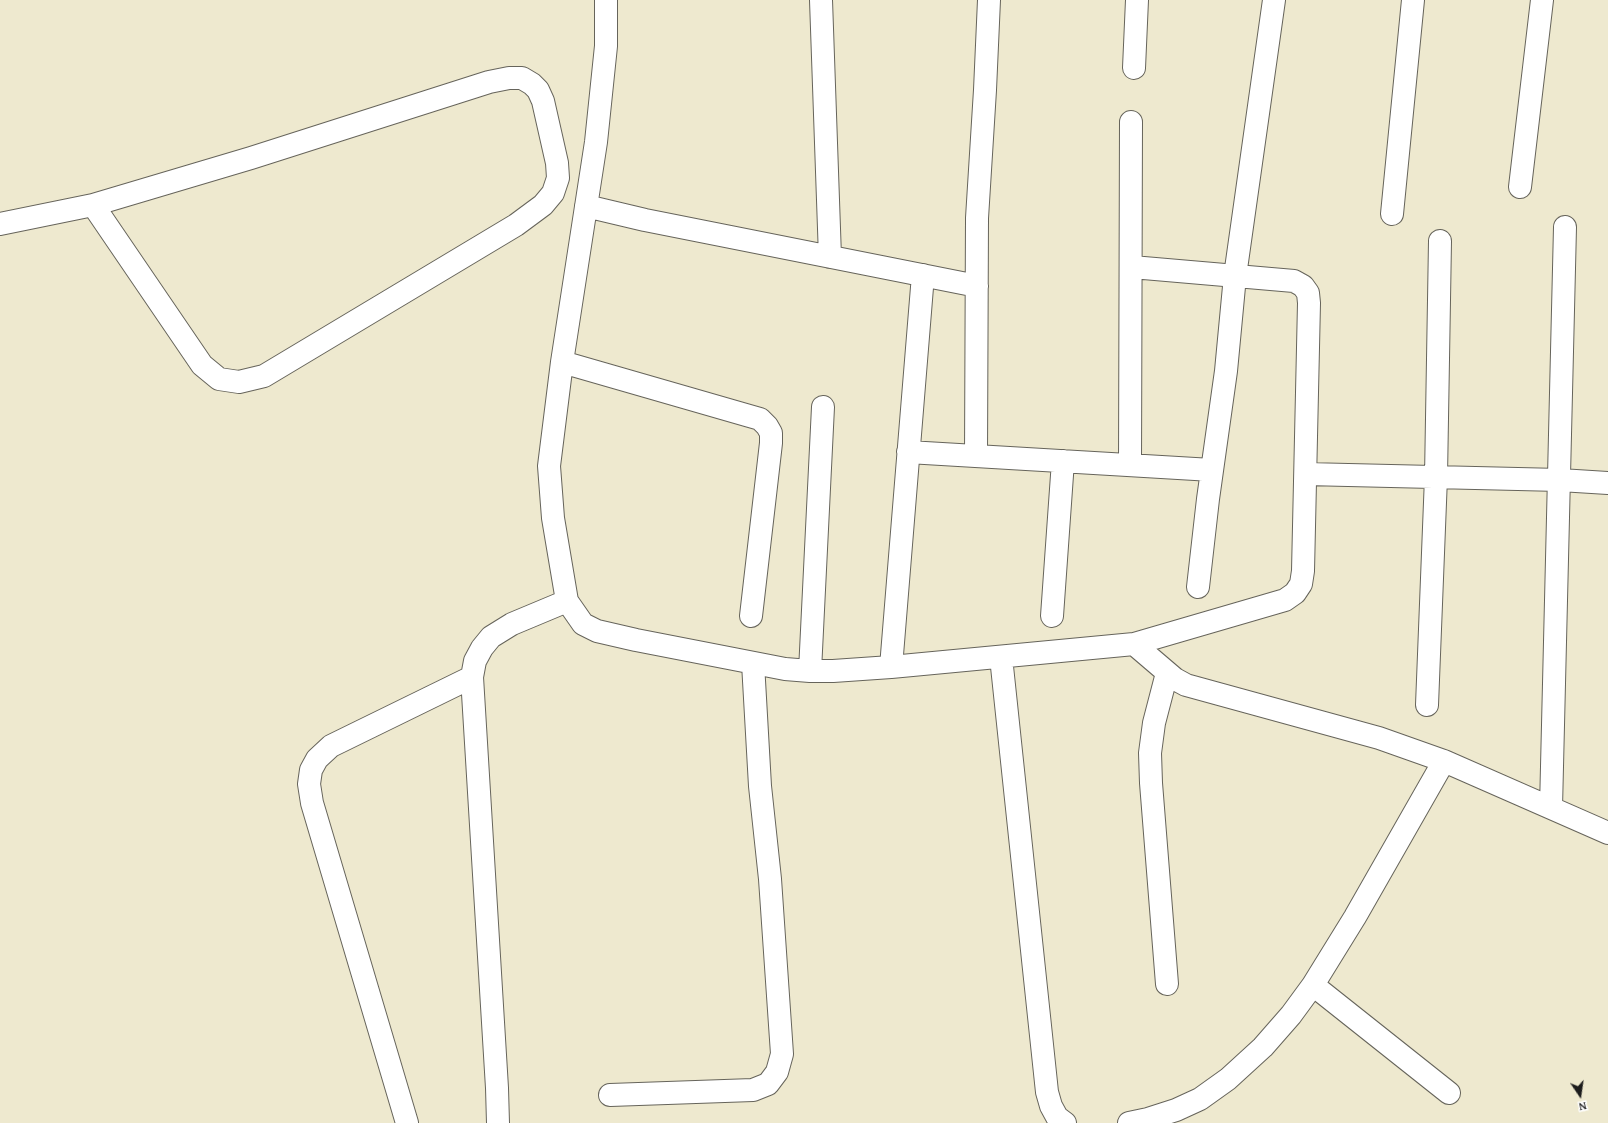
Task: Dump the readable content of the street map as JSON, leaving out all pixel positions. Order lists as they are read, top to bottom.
{
  "north": "bottom"
}
